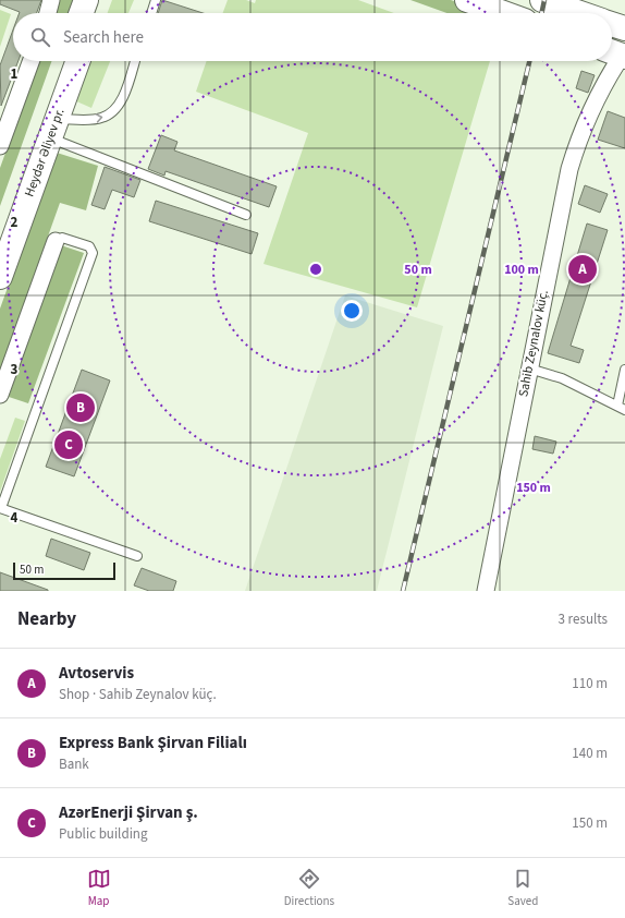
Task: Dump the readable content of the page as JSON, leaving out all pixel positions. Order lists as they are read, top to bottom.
{
  "streets": {
    "main road": ["Heydər Əliyev pr."],
    "street": ["Sahib Zeynalov küç."]
  },
  "scale_bar": "50 m",
  "page": {
    "search": "Search here",
    "pins": ["A", "B", "C"],
    "scale": "50 m",
    "heading": ["Nearby", "3 results"],
    "list": [
      {
        "mark": "A",
        "name": "Avtoservis",
        "note": "Shop · Sahib Zeynalov küç.",
        "value": "110 m"
      },
      {
        "mark": "B",
        "name": "Express Bank Şirvan Filialı",
        "note": "Bank",
        "value": "140 m"
      },
      {
        "mark": "C",
        "name": "AzərEnerji Şirvan ş.",
        "note": "Public building",
        "value": "150 m"
      }
    ],
    "nav": ["Map", "Directions", "Saved"]
  },
  "grid": {
    "rows": [
      "1",
      "2",
      "3",
      "4"
    ]
  },
  "rings": ["50 m", "100 m", "150 m"]
}
